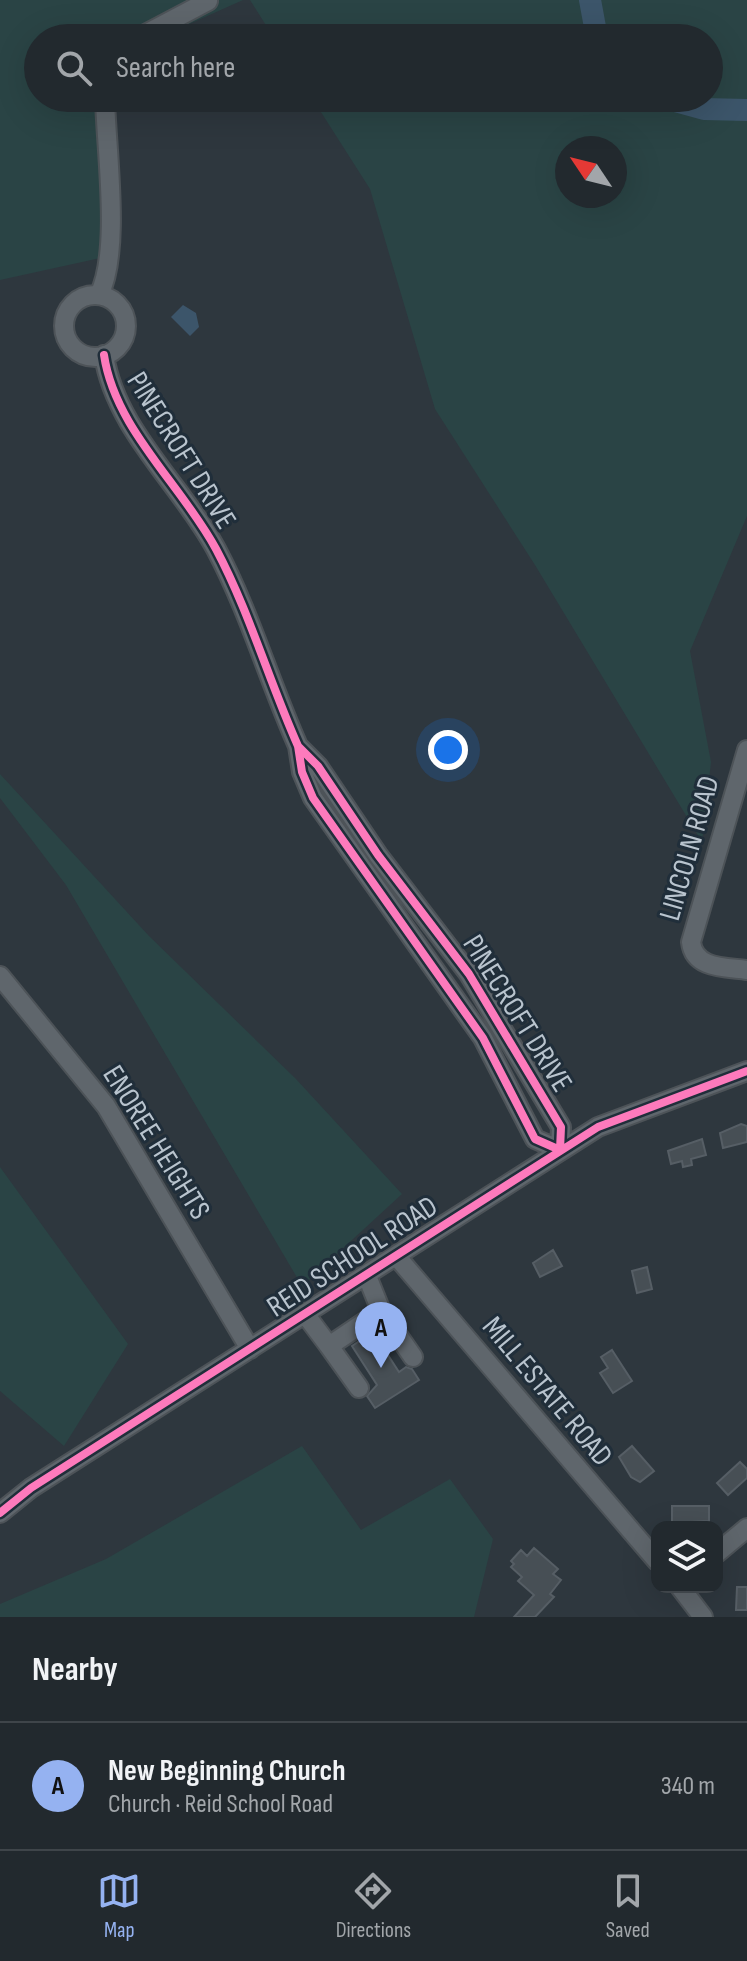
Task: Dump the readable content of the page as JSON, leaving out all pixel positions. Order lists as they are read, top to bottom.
{
  "streets": {
    "street": [
      "PINECROFT DRIVE",
      "LINCOLN ROAD",
      "ENOREE HEIGHTS",
      "REID SCHOOL ROAD",
      "MILL ESTATE ROAD"
    ]
  },
  "crossings": [
    ["PINECROFT DRIVE", "REID SCHOOL ROAD"],
    ["ENOREE HEIGHTS", "REID SCHOOL ROAD"],
    ["REID SCHOOL ROAD", "MILL ESTATE ROAD"]
  ],
  "north": "top left",
  "page": {
    "search": "Search here",
    "pins": "A",
    "heading": "Nearby",
    "list": [
      {
        "mark": "A",
        "name": "New Beginning Church",
        "note": "Church · Reid School Road",
        "value": "340 m"
      }
    ],
    "nav": ["Map", "Directions", "Saved"]
  }
}
